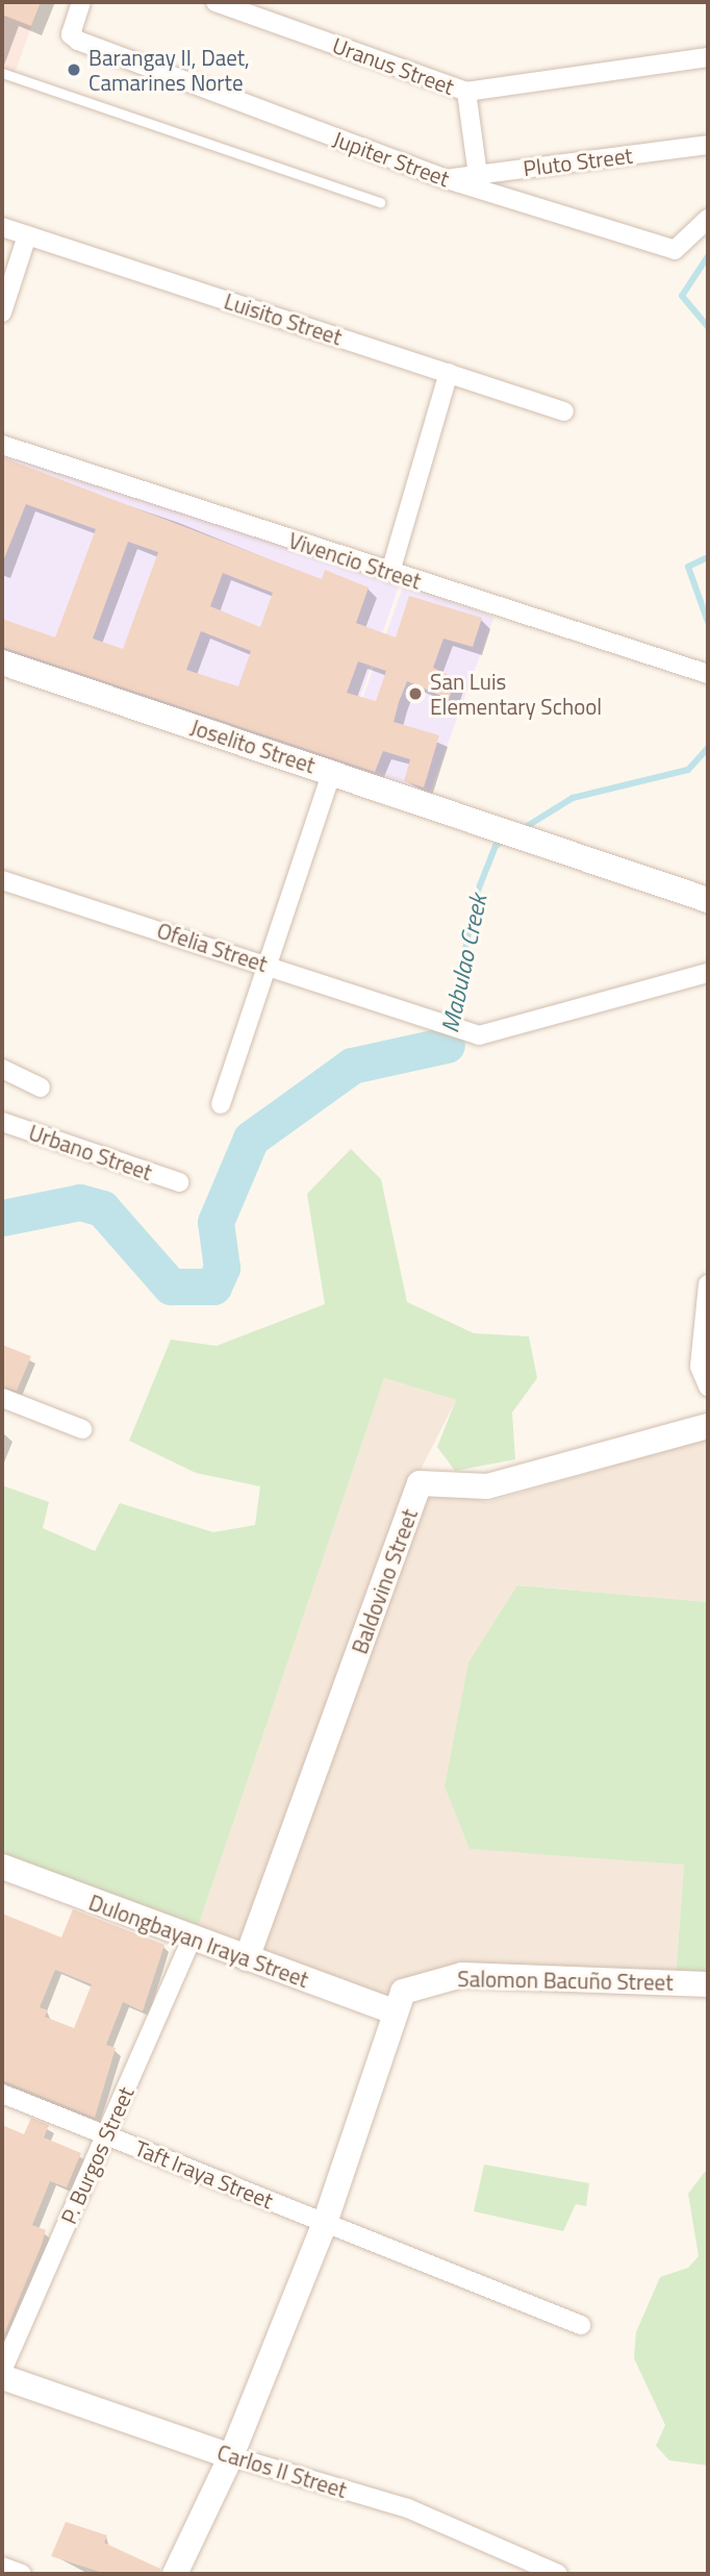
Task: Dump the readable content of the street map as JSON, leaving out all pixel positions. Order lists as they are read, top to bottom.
{
  "streets": {
    "street": [
      "Uranus Street",
      "Jupiter Street",
      "Pluto Street",
      "Luisito Street",
      "Vivencio Street",
      "Joselito Street",
      "Ofelia Street",
      "Urbano Street",
      "Baldovino Street",
      "Dulongbayan Iraya Street",
      "Salomon Bacuño Street",
      "P. Burgos Street",
      "Taft Iraya Street",
      "Carlos II Street"
    ]
  },
  "crossings": [
    ["Jupiter Street", "Pluto Street"],
    ["Baldovino Street", "Dulongbayan Iraya Street"],
    ["Dulongbayan Iraya Street", "Salomon Bacuño Street"],
    ["Dulongbayan Iraya Street", "P. Burgos Street"],
    ["P. Burgos Street", "Taft Iraya Street"]
  ],
  "water": ["Mabulao Creek"],
  "places": ["Barangay II, Daet, Camarines Norte", "San Luis Elementary School"]
}
